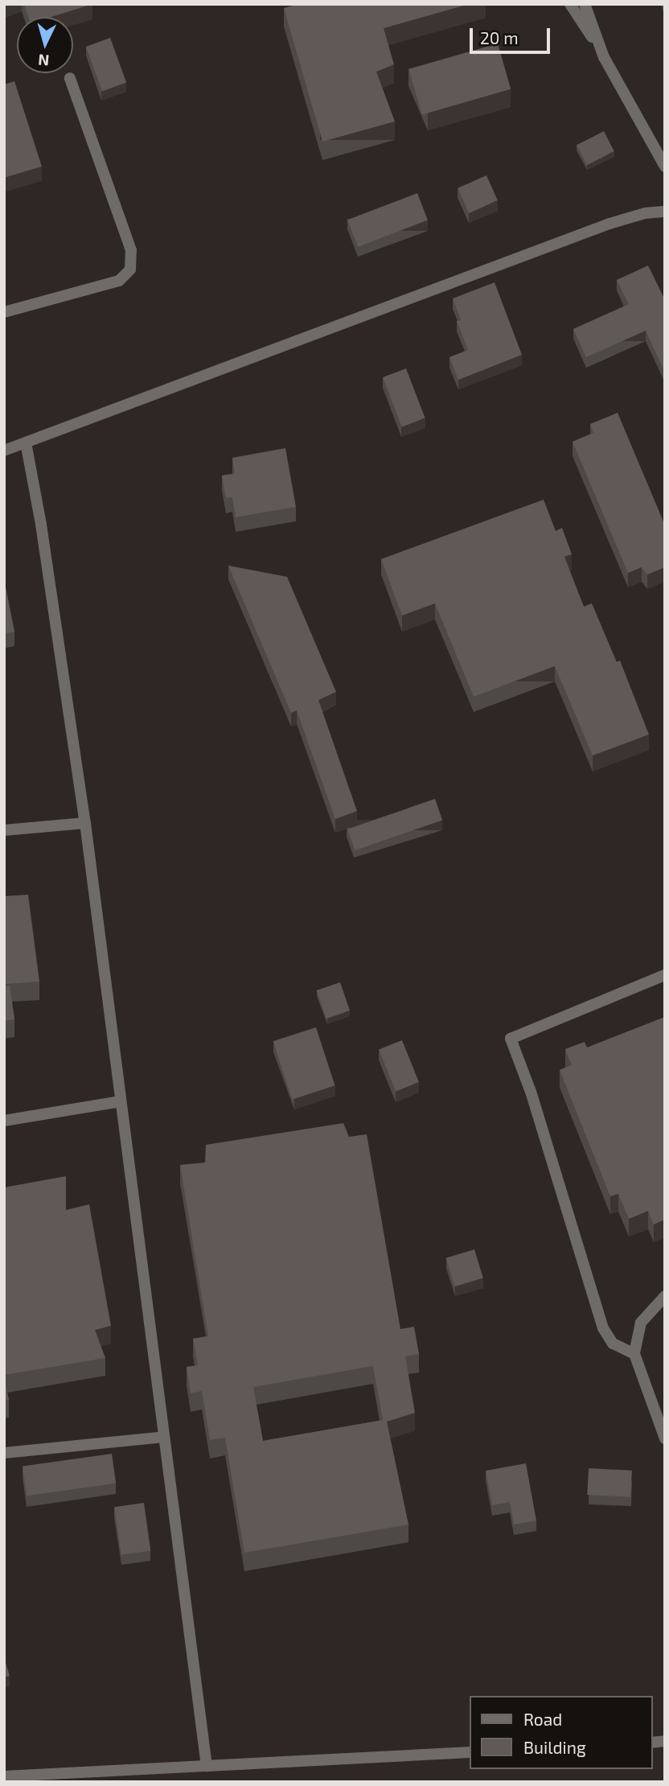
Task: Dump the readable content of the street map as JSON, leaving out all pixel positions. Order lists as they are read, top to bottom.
{
  "legend": ["Road", "Building"],
  "scale_bar": "20 m",
  "north": "bottom"
}
